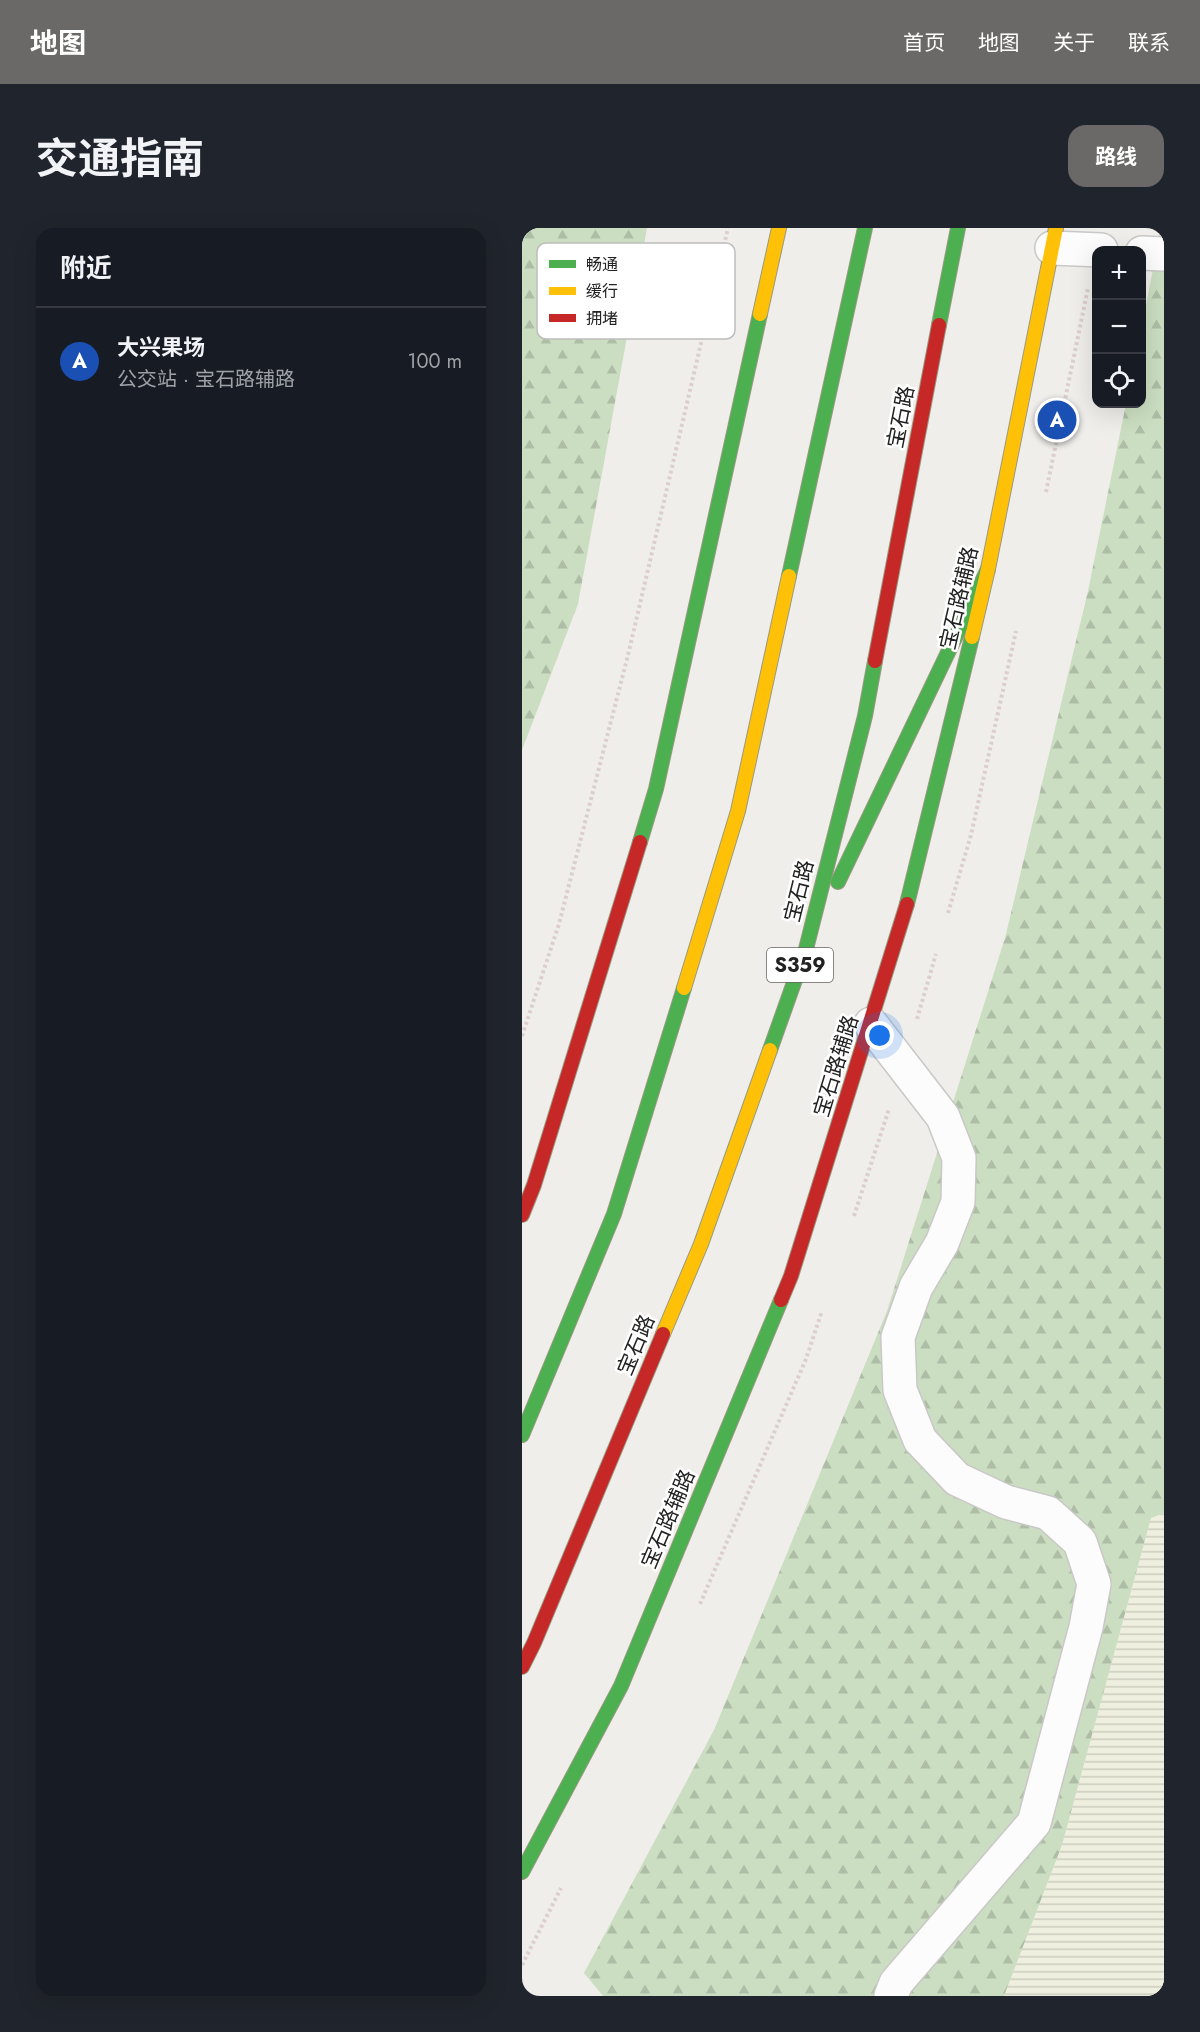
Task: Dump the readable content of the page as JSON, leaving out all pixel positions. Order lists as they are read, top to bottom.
{
  "streets": {
    "main road": ["宝石路", "宝石路辅路", "S359"]
  },
  "legend": ["畅通", "缓行", "拥堵"],
  "page": {
    "header": "地图",
    "nav": [
      "首页",
      "地图",
      "关于",
      "联系"
    ],
    "title": "交通指南",
    "buttons": "路线",
    "heading": "附近",
    "map_buttons": ["+", "−"],
    "list": [
      {
        "mark": "A",
        "name": "大兴果场",
        "note": "公交站 · 宝石路辅路",
        "value": "100 m"
      }
    ],
    "pins": "A"
  }
}
